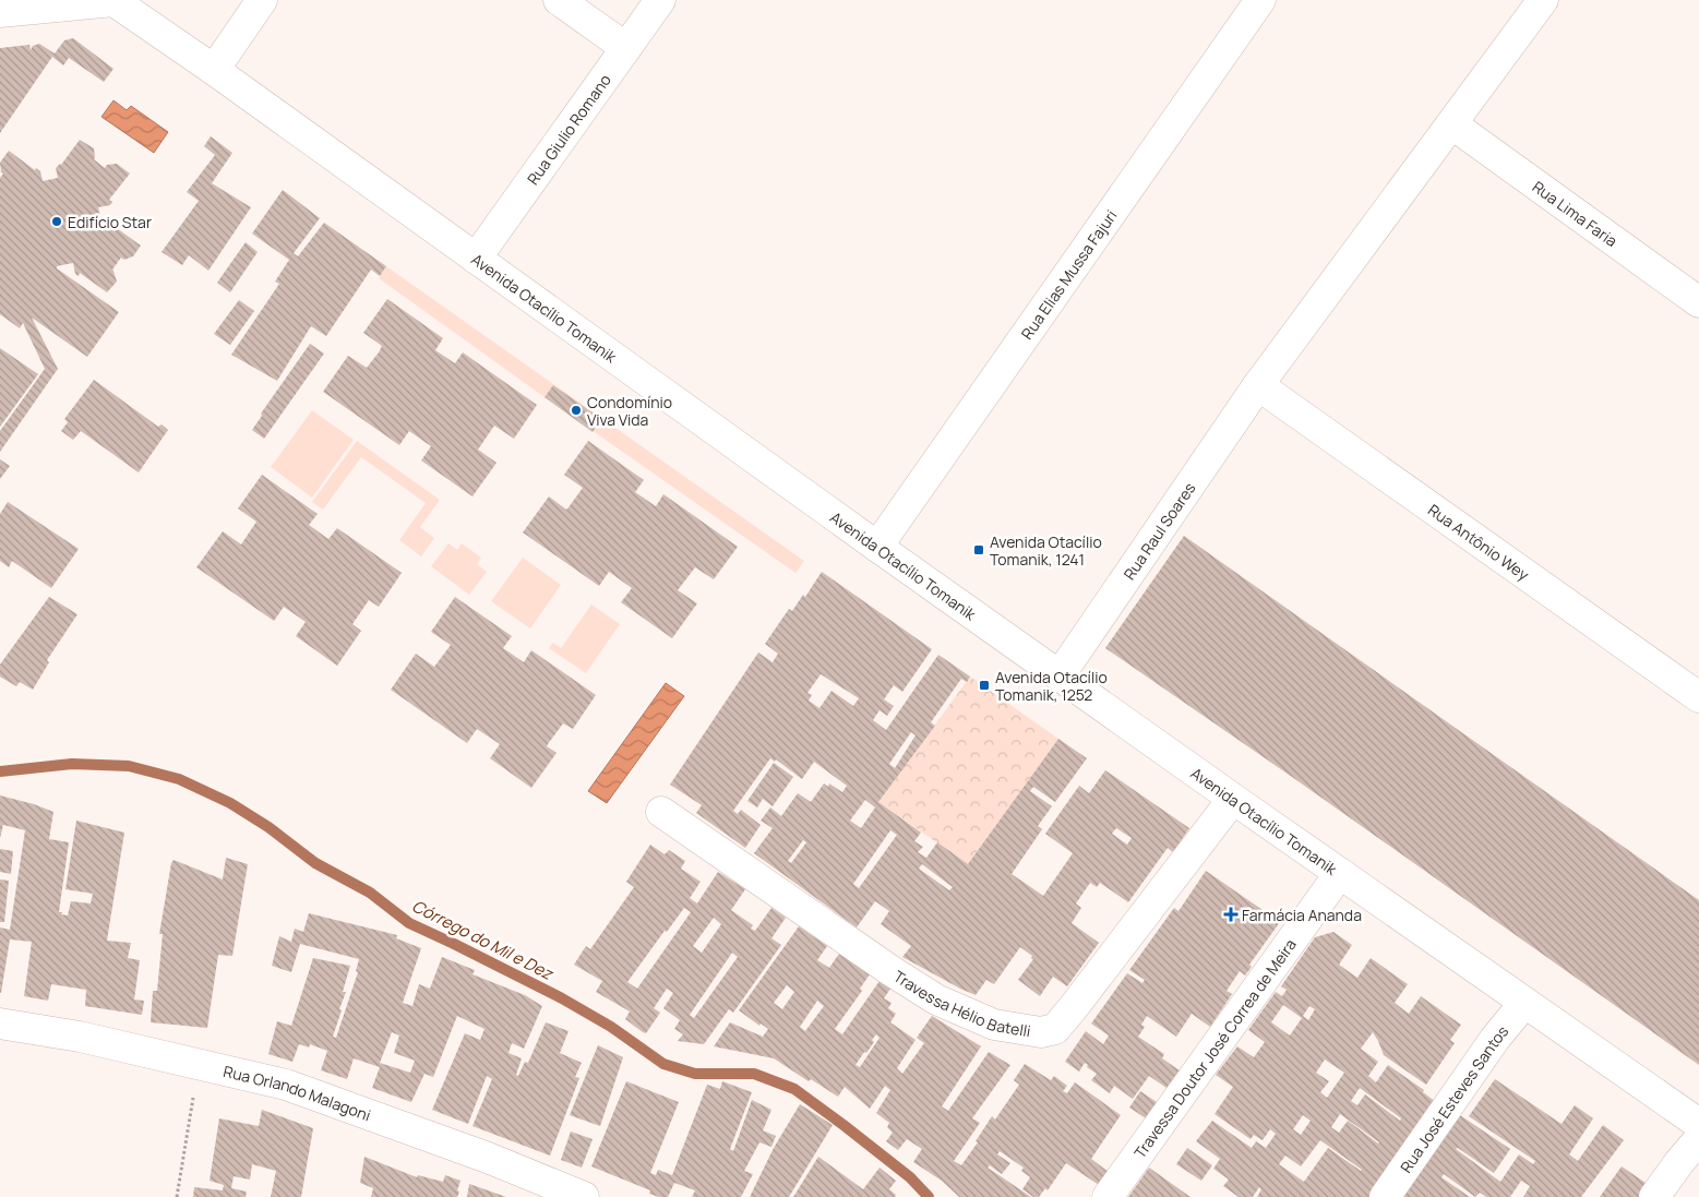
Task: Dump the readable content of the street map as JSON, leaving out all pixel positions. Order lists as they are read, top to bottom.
{
  "streets": {
    "street": [
      "Rua Giulio Romano",
      "Rua Lima Faria",
      "Rua Elias Mussa Fajuri",
      "Avenida Otacílio Tomanik",
      "Rua Raul Soares",
      "Rua Antônio Wey",
      "Travessa Hélio Batelli",
      "Travessa Doutor José Correa de Meira",
      "Rua Orlando Malagoni",
      "Rua José Esteves Santos"
    ]
  },
  "crossings": [
    ["Rua Giulio Romano", "Avenida Otacílio Tomanik"],
    ["Rua Lima Faria", "Rua Raul Soares"],
    ["Rua Elias Mussa Fajuri", "Avenida Otacílio Tomanik"],
    ["Avenida Otacílio Tomanik", "Rua Raul Soares"],
    ["Avenida Otacílio Tomanik", "Travessa Hélio Batelli"],
    ["Avenida Otacílio Tomanik", "Travessa Doutor José Correa de Meira"],
    ["Avenida Otacílio Tomanik", "Rua José Esteves Santos"],
    ["Rua Raul Soares", "Rua Antônio Wey"]
  ],
  "water": ["Córrego do Mil e Dez"],
  "places": {
    "other": ["Edifício Star", "Condomínio Viva Vida"],
    "transit": ["Avenida Otacílio Tomanik, 1241", "Avenida Otacílio Tomanik, 1252"],
    "health": ["Farmácia Ananda"]
  }
}
